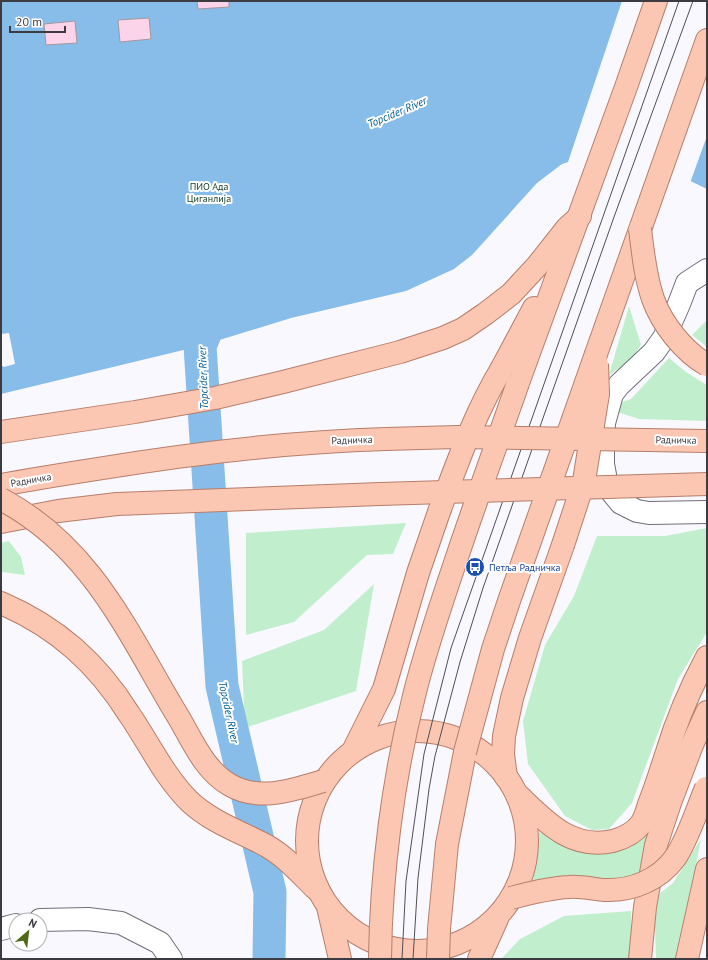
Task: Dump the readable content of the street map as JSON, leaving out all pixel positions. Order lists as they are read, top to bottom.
{
  "streets": {
    "main road": ["Радничка"]
  },
  "water": ["Topcider River"],
  "parks": ["ПИО Ада Циганлија"],
  "places": {
    "bus stop": ["Петља Радничка"]
  },
  "scale_bar": "20 m",
  "north": "top right"
}
